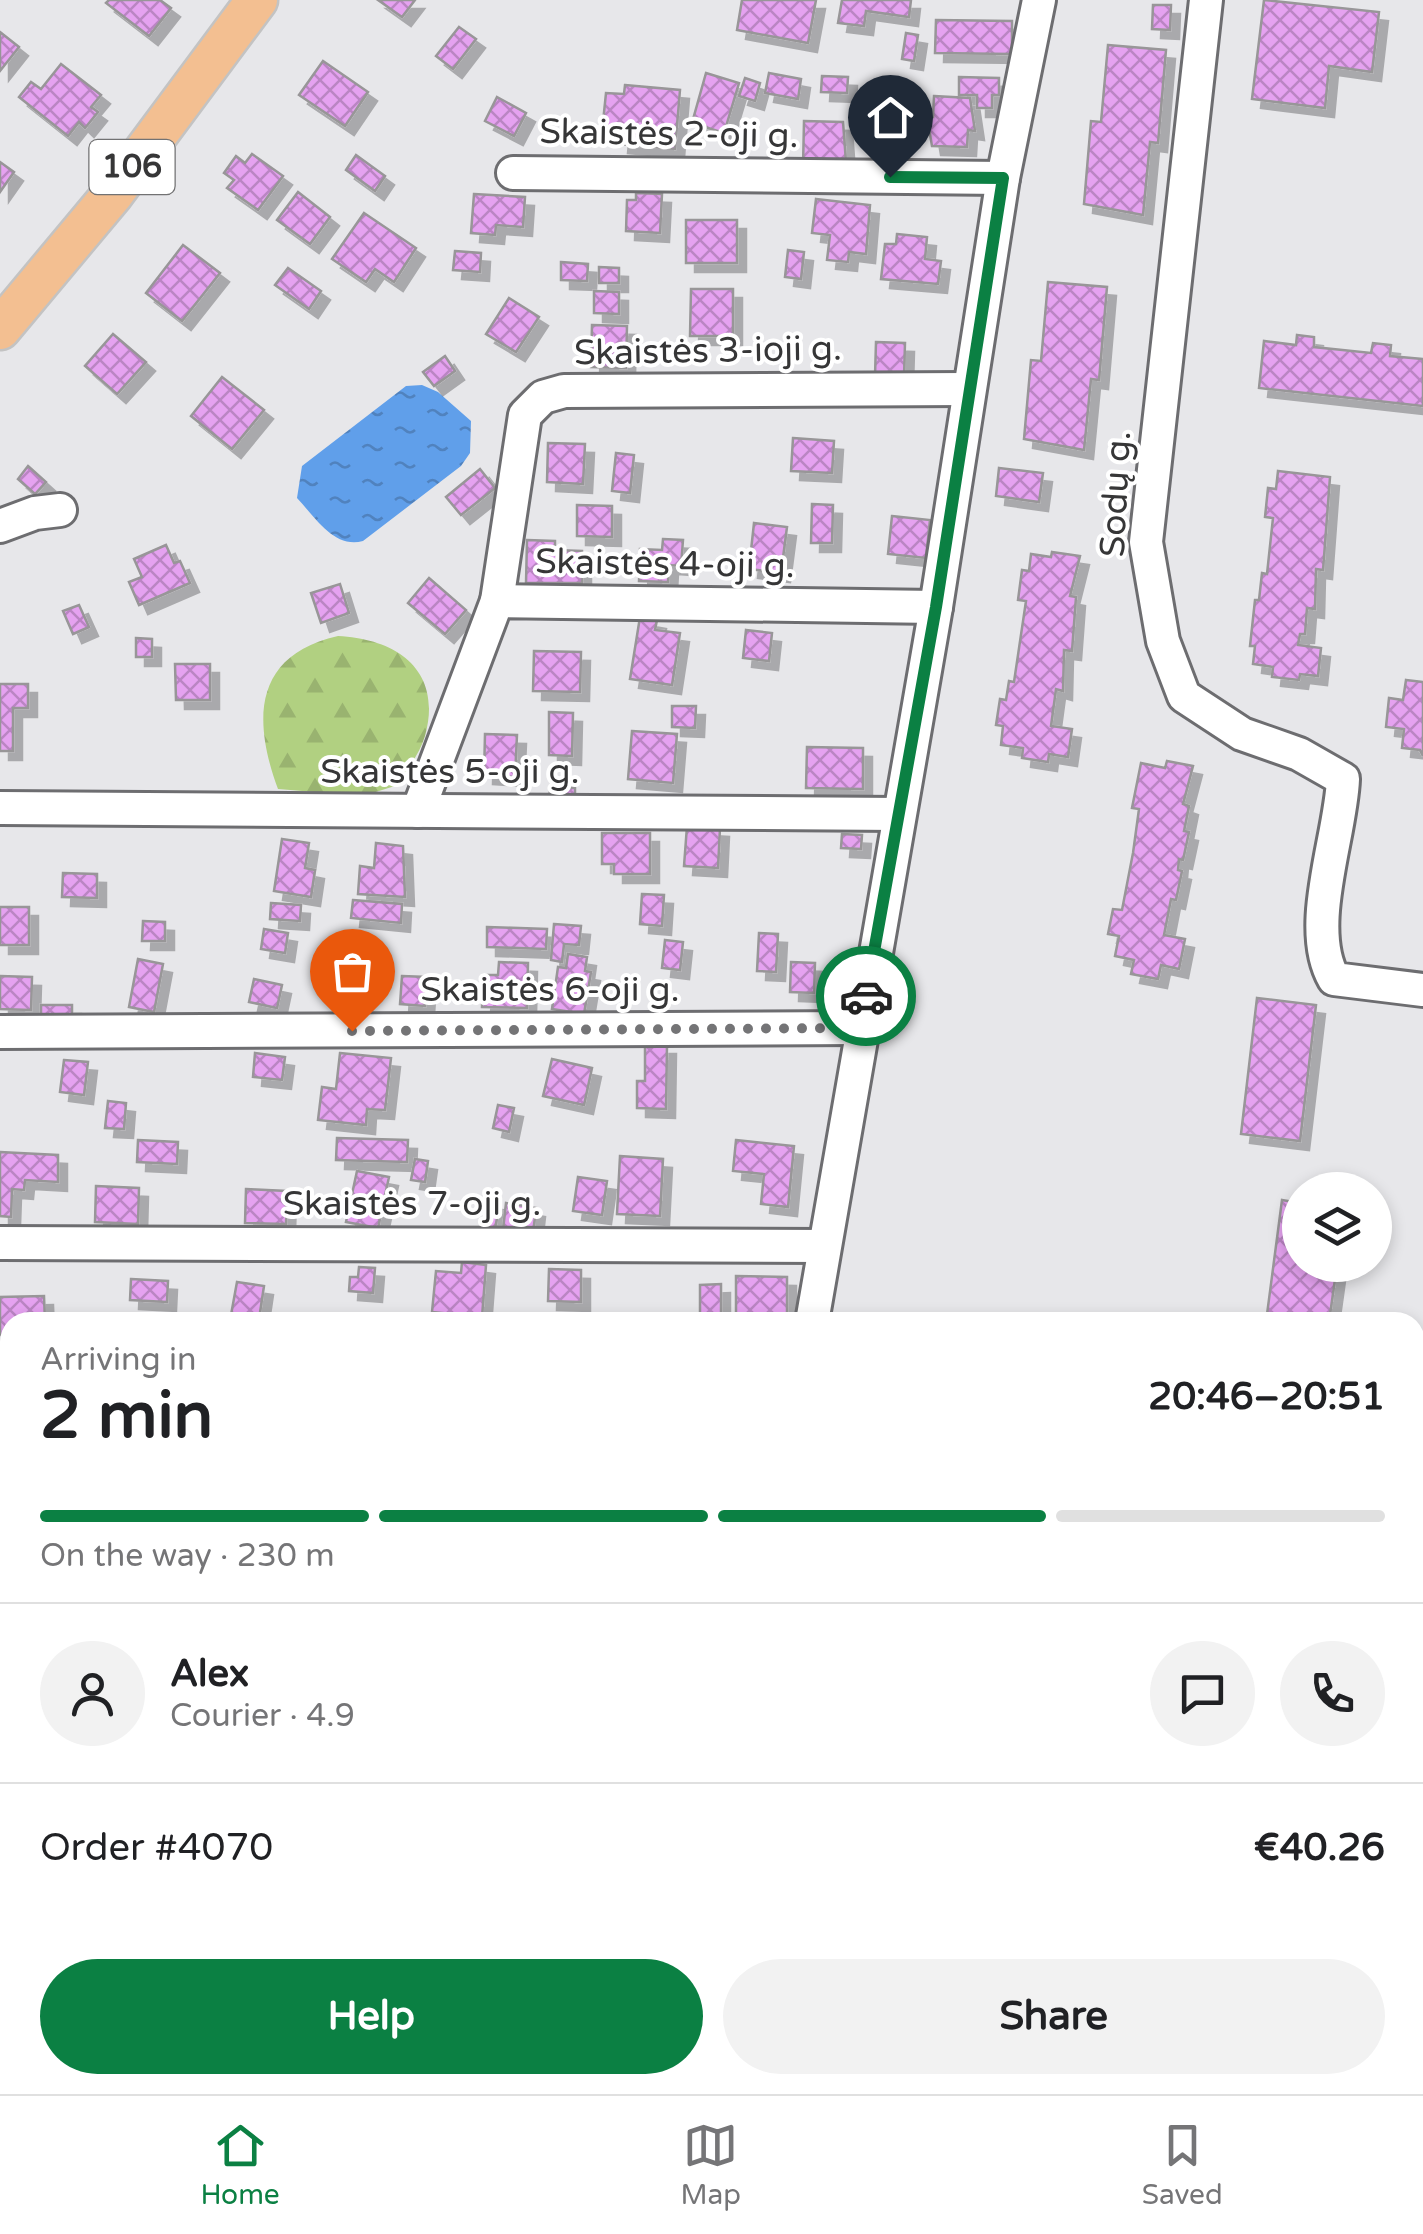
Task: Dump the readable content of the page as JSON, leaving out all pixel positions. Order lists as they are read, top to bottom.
{
  "streets": {
    "main road": ["106"],
    "street": [
      "Skaistės 2-oji g.",
      "Skaistės 3-ioji g.",
      "Sodų g.",
      "Skaistės 4-oji g.",
      "Skaistės 5-oji g.",
      "Skaistės 6-oji g.",
      "Skaistės 7-oji g."
    ]
  },
  "crossings": [
    ["Skaistės 3-ioji g.", "Skaistės 4-oji g."],
    ["Skaistės 4-oji g.", "Skaistės 5-oji g."]
  ],
  "page": {
    "heading": ["2 min", "Arriving in", "20:46–20:51"],
    "panel": [
      "Alex",
      "Courier · 4.9",
      "Order #4070",
      "€40.26"
    ],
    "bar": "On the way · 230 m",
    "buttons": ["Help", "Share"],
    "tabs": ["Home", "Map", "Saved"]
  }
}
